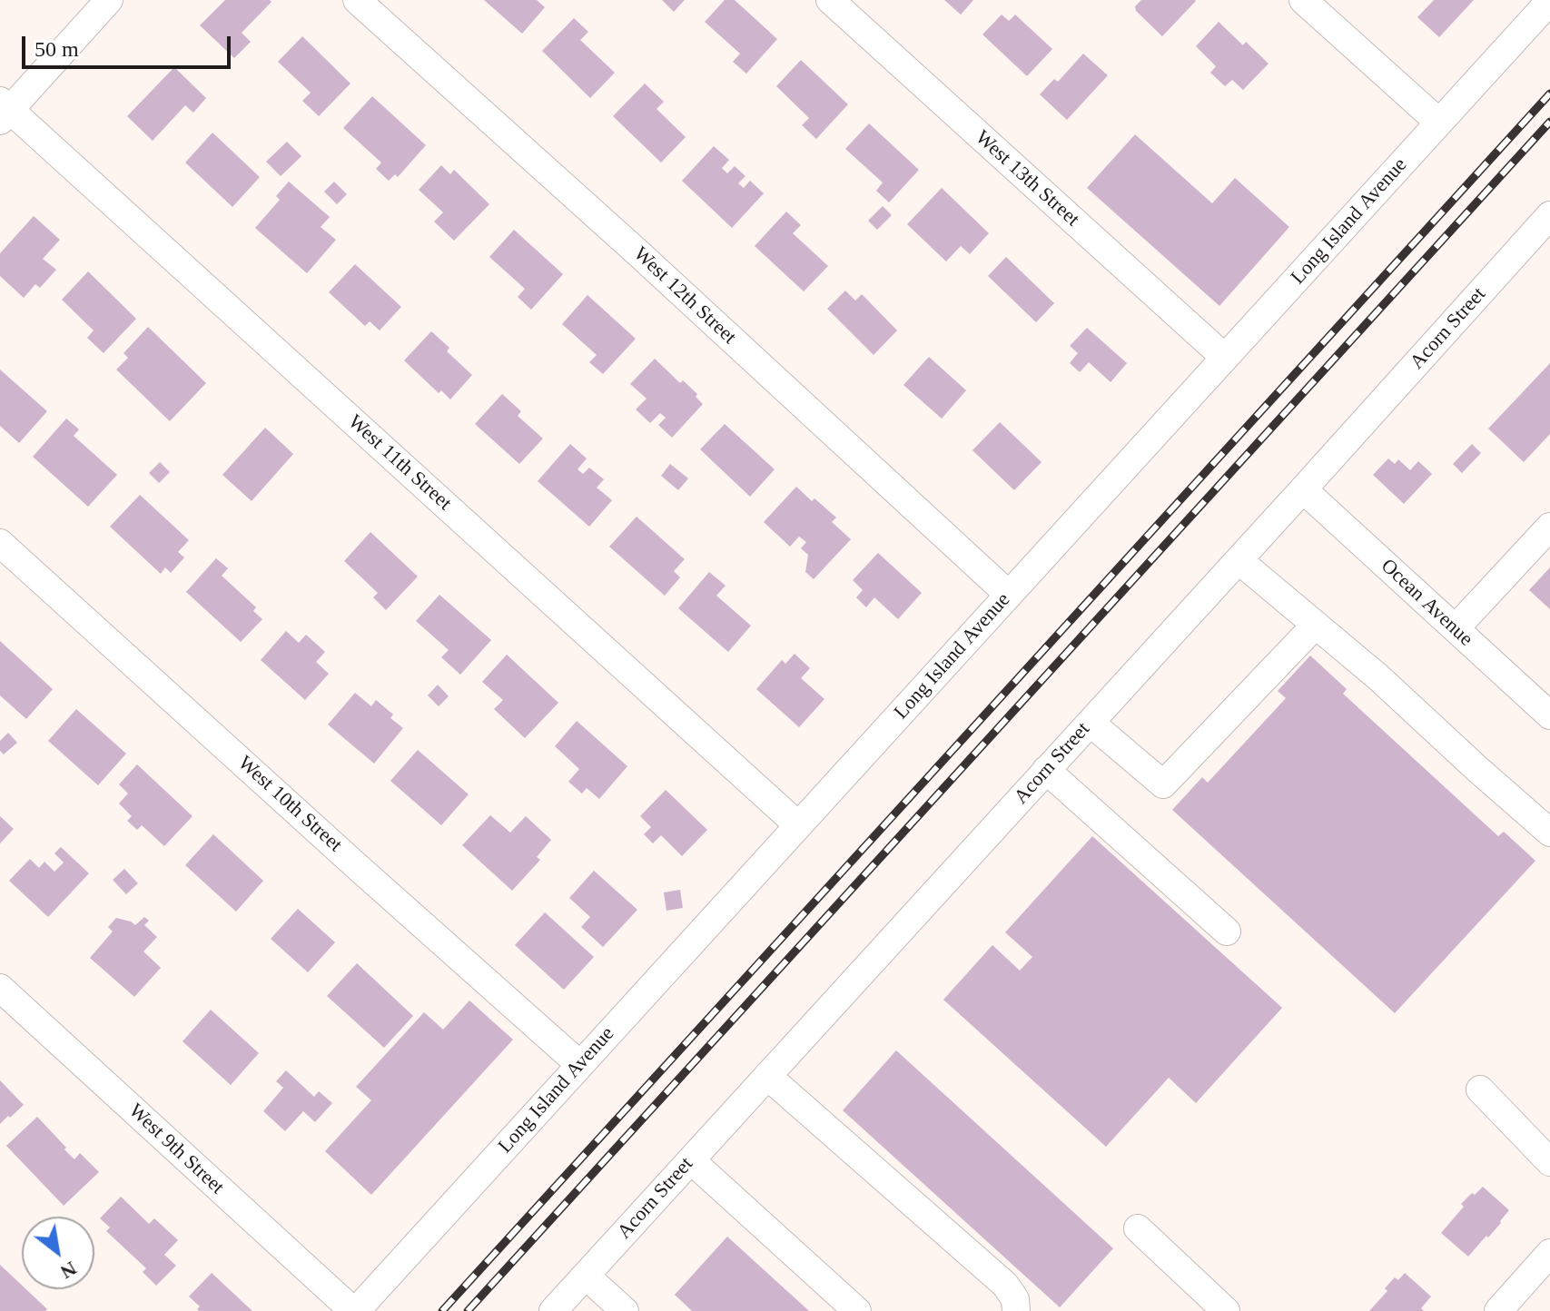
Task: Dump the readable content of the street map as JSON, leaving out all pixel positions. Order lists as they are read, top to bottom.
{
  "streets": {
    "street": [
      "West 13th Street",
      "Long Island Avenue",
      "West 12th Street",
      "Acorn Street",
      "West 11th Street",
      "Ocean Avenue",
      "West 10th Street",
      "West 9th Street"
    ]
  },
  "crossings": [
    ["West 13th Street", "Long Island Avenue"],
    ["Long Island Avenue", "West 12th Street"],
    ["Long Island Avenue", "West 11th Street"],
    ["Long Island Avenue", "West 10th Street"],
    ["Long Island Avenue", "West 9th Street"],
    ["Acorn Street", "Ocean Avenue"]
  ],
  "scale_bar": "50 m",
  "north": "bottom right"
}
